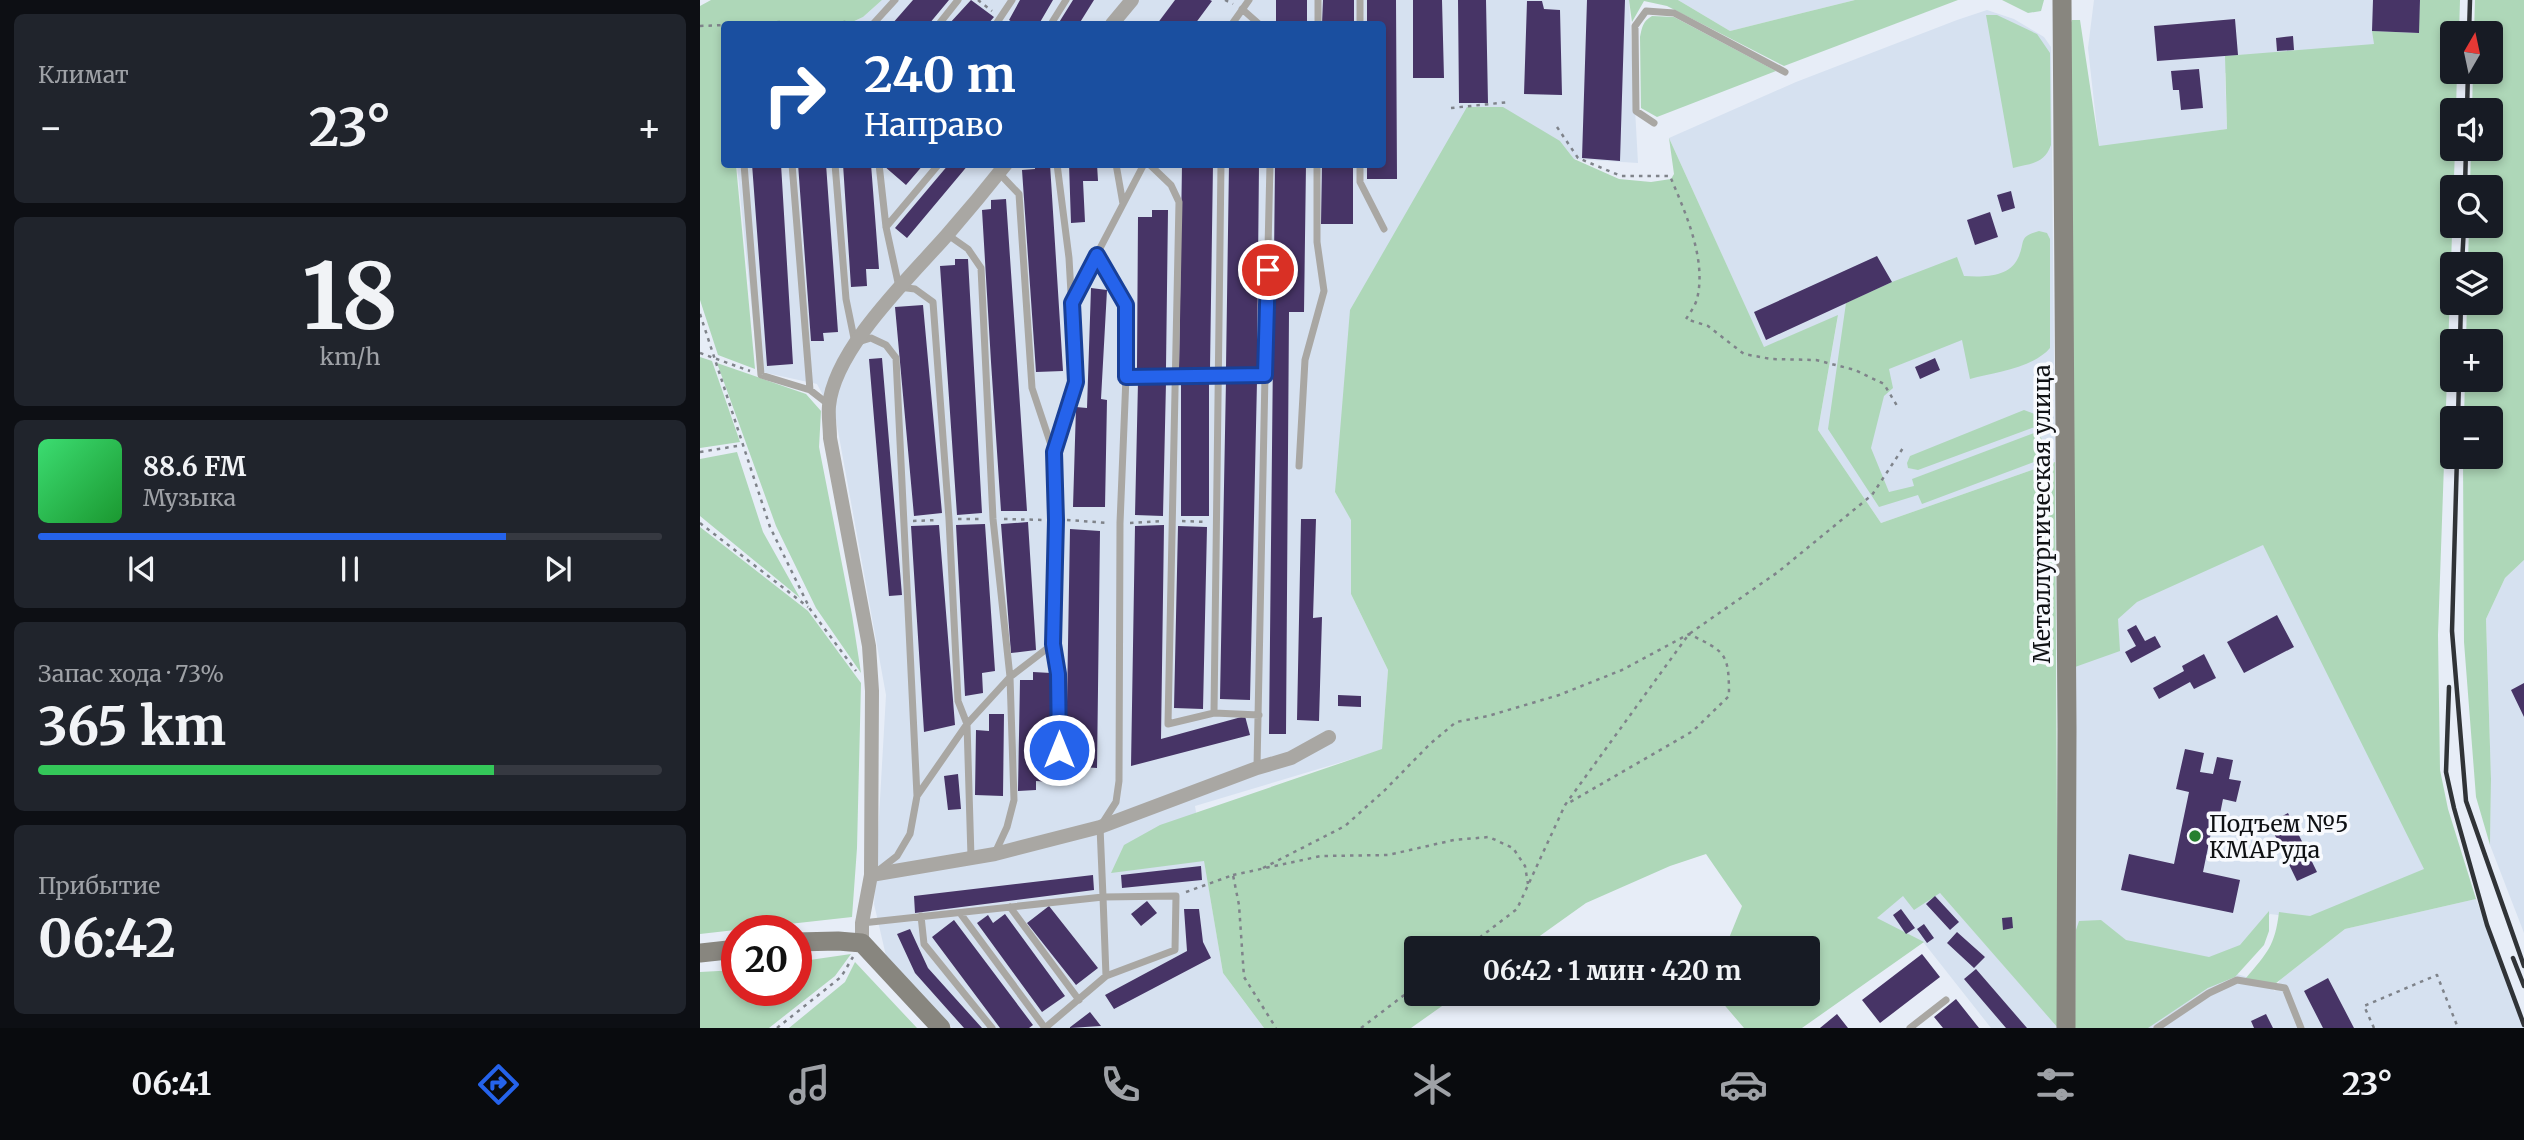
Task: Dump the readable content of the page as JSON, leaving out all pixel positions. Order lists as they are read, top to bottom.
{
  "streets": {
    "street": ["Металлургическая улица"]
  },
  "places": ["Подъем №5 КМАРуда"],
  "north": "top",
  "page": {
    "tile": [
      "Климат",
      ["18", "km/h"],
      ["Запас хода · 73%", "365 km"],
      ["Прибытие", "06:42"]
    ],
    "map_buttons": ["+", "−"],
    "turn": ["240 m", "Направо"],
    "heat": ["−", "23°", "+"],
    "song": ["88.6 FM", "Музыка"],
    "limit": "20",
    "trip": "06:42 · 1 мин · 420 m",
    "tabs": ["06:41", "23°"]
  }
}
